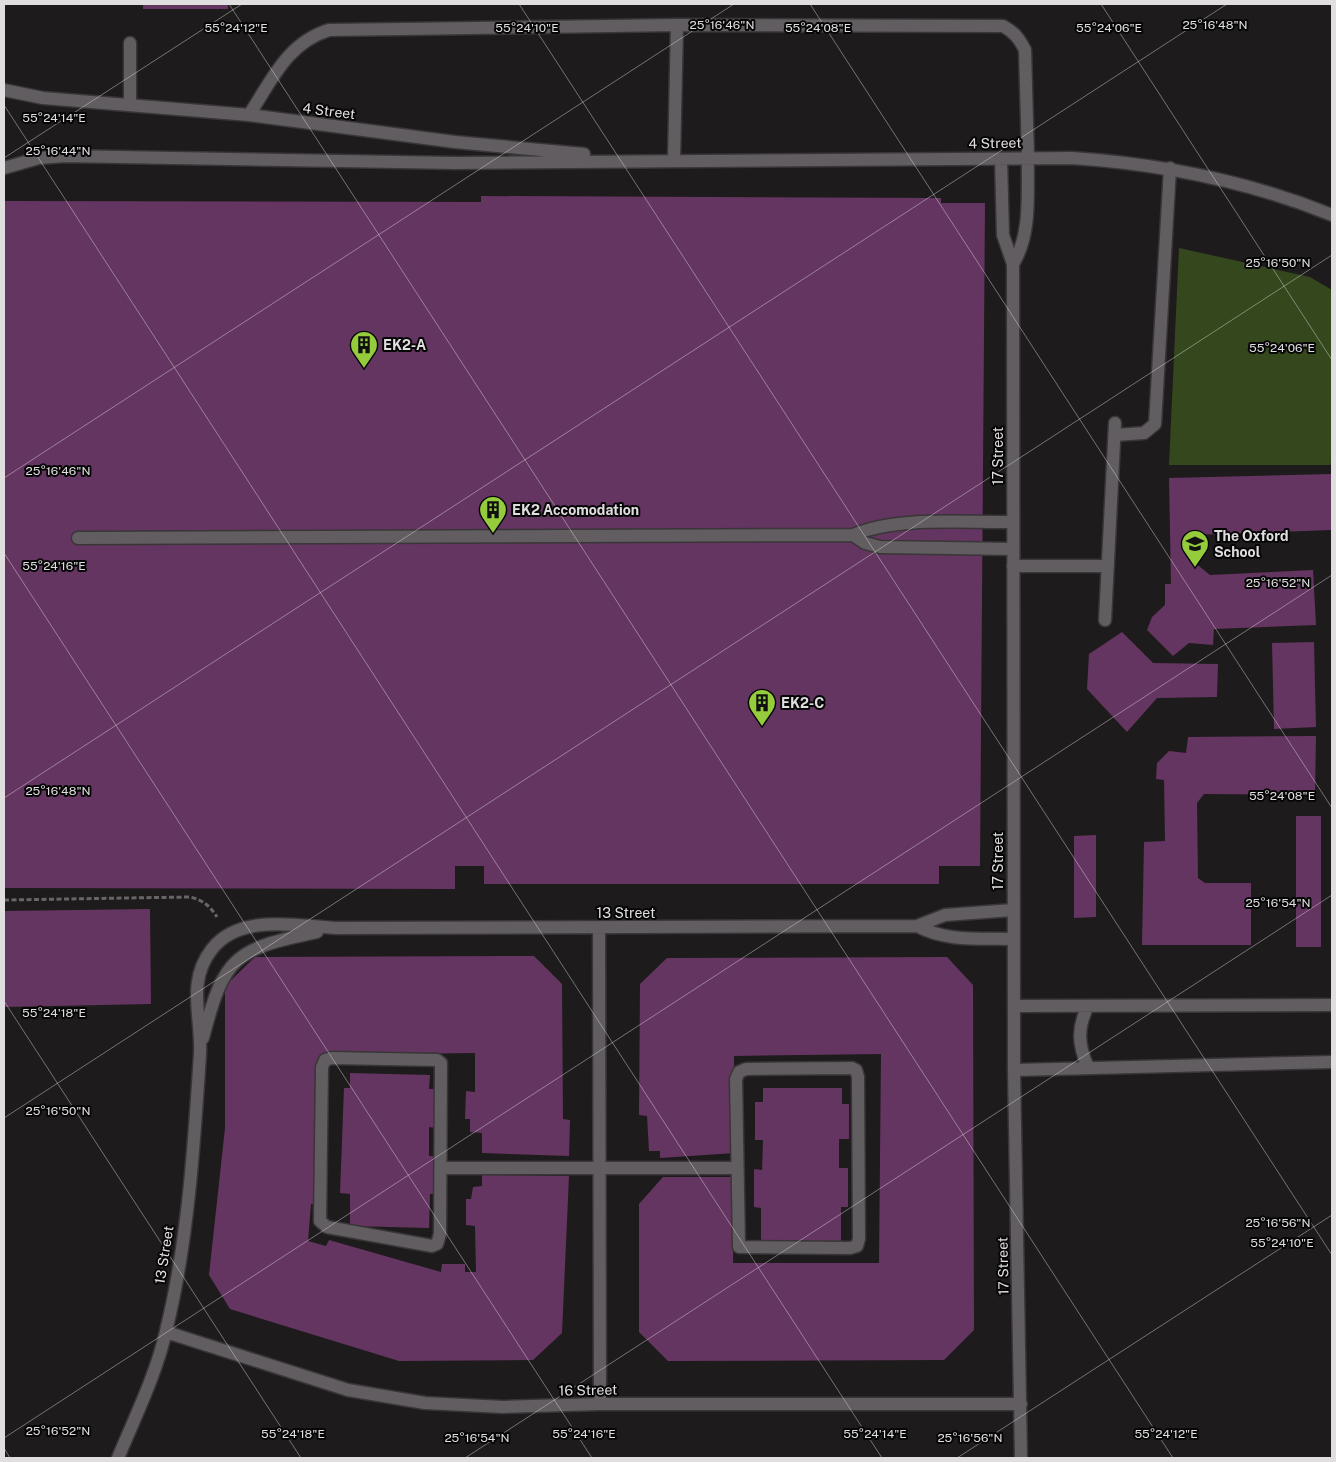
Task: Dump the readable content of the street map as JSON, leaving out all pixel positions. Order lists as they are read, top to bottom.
{
  "streets": {
    "street": [
      "4 Street",
      "17 Street",
      "13 Street",
      "16 Street"
    ]
  },
  "crossings": [
    ["4 Street", "17 Street"],
    ["17 Street", "13 Street"],
    ["17 Street", "16 Street"],
    ["13 Street", "16 Street"]
  ],
  "places": {
    "building": ["EK2-A", "EK2 Accomodation", "EK2-C"],
    "school or university": ["The Oxford School"]
  },
  "coordinates": [
    "25°16'46\"N",
    "25°16'48\"N",
    "55°24'10\"E",
    "55°24'08\"E",
    "55°24'06\"E",
    "55°24'12\"E",
    "55°24'14\"E",
    "25°16'44\"N",
    "25°16'50\"N",
    "55°24'16\"E",
    "25°16'52\"N",
    "25°16'54\"N",
    "55°24'18\"E",
    "25°16'56\"N"
  ]
}
